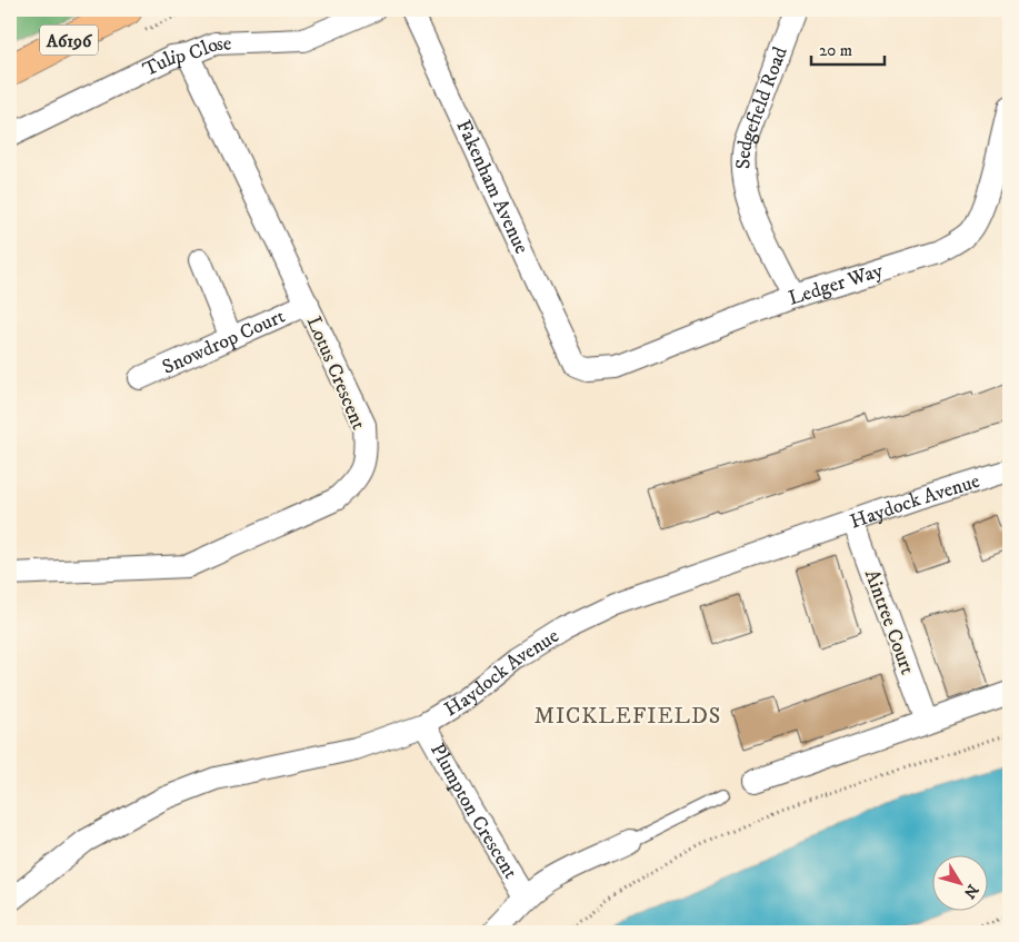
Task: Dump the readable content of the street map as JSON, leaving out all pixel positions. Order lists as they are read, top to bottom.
{
  "streets": {
    "main road": ["A6196"],
    "street": [
      "Tulip Close",
      "Sedgefield Road",
      "Fakenham Avenue",
      "Ledger Way",
      "Snowdrop Court",
      "Lotus Crescent",
      "Haydock Avenue",
      "Aintree Court",
      "Plumpton Crescent"
    ]
  },
  "crossings": [
    ["Tulip Close", "Lotus Crescent"],
    ["Sedgefield Road", "Ledger Way"],
    ["Fakenham Avenue", "Ledger Way"],
    ["Snowdrop Court", "Lotus Crescent"],
    ["Haydock Avenue", "Aintree Court"],
    ["Haydock Avenue", "Plumpton Crescent"]
  ],
  "districts": ["MICKLEFIELDS"],
  "scale_bar": "20 m",
  "north": "bottom right"
}
